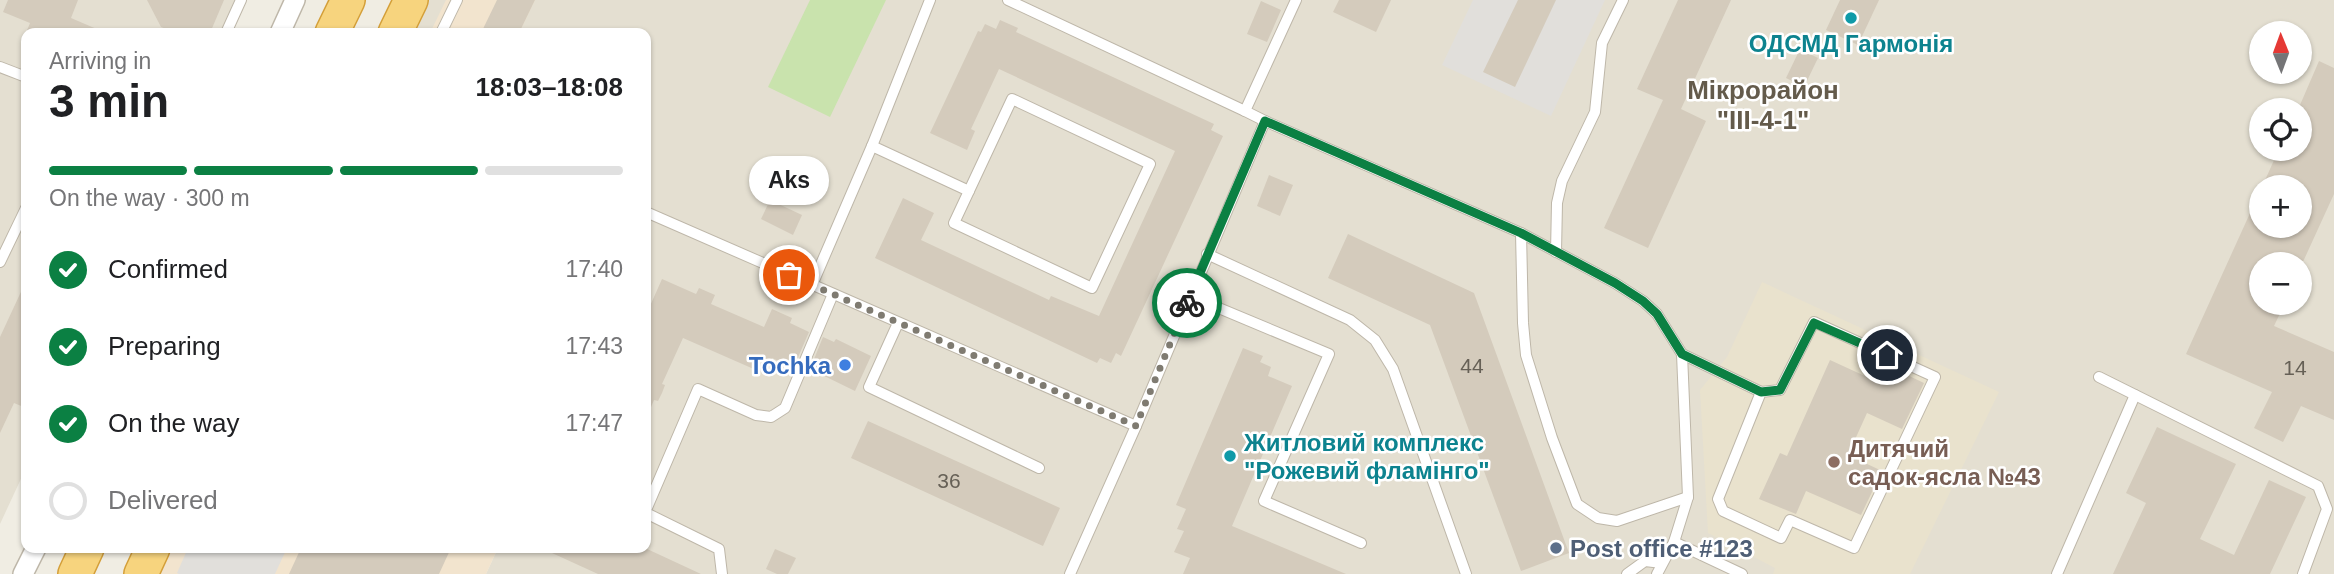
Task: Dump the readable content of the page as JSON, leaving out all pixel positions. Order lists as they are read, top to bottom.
{
  "districts": ["Мікрорайон \"ІІІ-4-1\""],
  "places": [
    "ОДСМД Гармонія",
    "Aks",
    "Tochka",
    "Житловий комплекс \"Рожевий фламінго\"",
    "Дитячий садок-ясла №43",
    "Post office #123"
  ],
  "house_numbers": ["44", "14", "36"],
  "north": "top",
  "page": {
    "map_buttons": ["+", "−"],
    "heading": ["3 min", "Arriving in", "18:03–18:08"],
    "bar": "On the way · 300 m",
    "bubble": "Aks",
    "list": [
      ["Confirmed", "17:40"],
      ["Preparing", "17:43"],
      ["On the way", "17:47"],
      "Delivered"
    ]
  }
}
